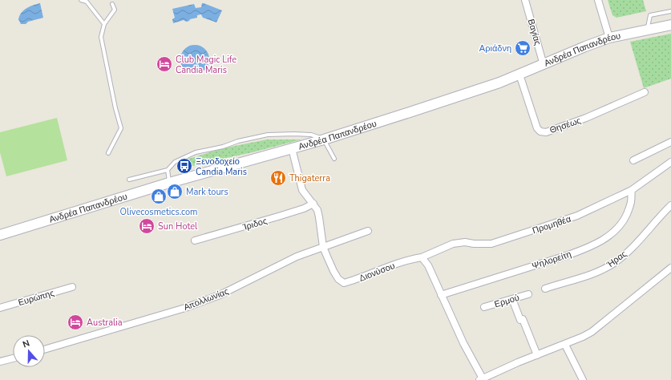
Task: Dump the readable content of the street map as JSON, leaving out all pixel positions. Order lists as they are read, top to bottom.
{
  "streets": {
    "main road": ["Ανδρέα Παπανδρέου"],
    "street": [
      "Βαγίας",
      "Θησέως",
      "Ίριδος",
      "Προμηθέα",
      "Ήρας",
      "Ψηλορείτη",
      "Διονύσου",
      "Ευρώπης",
      "Απολλωνίας",
      "Ερμού"
    ]
  },
  "crossings": [
    ["Βαγίας", "Ανδρέα Παπανδρέου"],
    ["Ανδρέα Παπανδρέου", "Θησέως"],
    ["Ανδρέα Παπανδρέου", "Διονύσου"],
    ["Ίριδος", "Διονύσου"],
    ["Προμηθέα", "Ψηλορείτη"],
    ["Προμηθέα", "Διονύσου"],
    ["Διονύσου", "Απολλωνίας"]
  ],
  "places": {
    "supermarket": ["Αριάδνη"],
    "hotel": ["Club Magic Life Candia Maris", "Sun Hotel", "Australia"],
    "bus stop": ["Ξενοδοχείο Candia Maris"],
    "restaurant": ["Thigaterra"],
    "shop": ["Mark tours", "Olivecosmetics.com"]
  },
  "north": "top"
}
